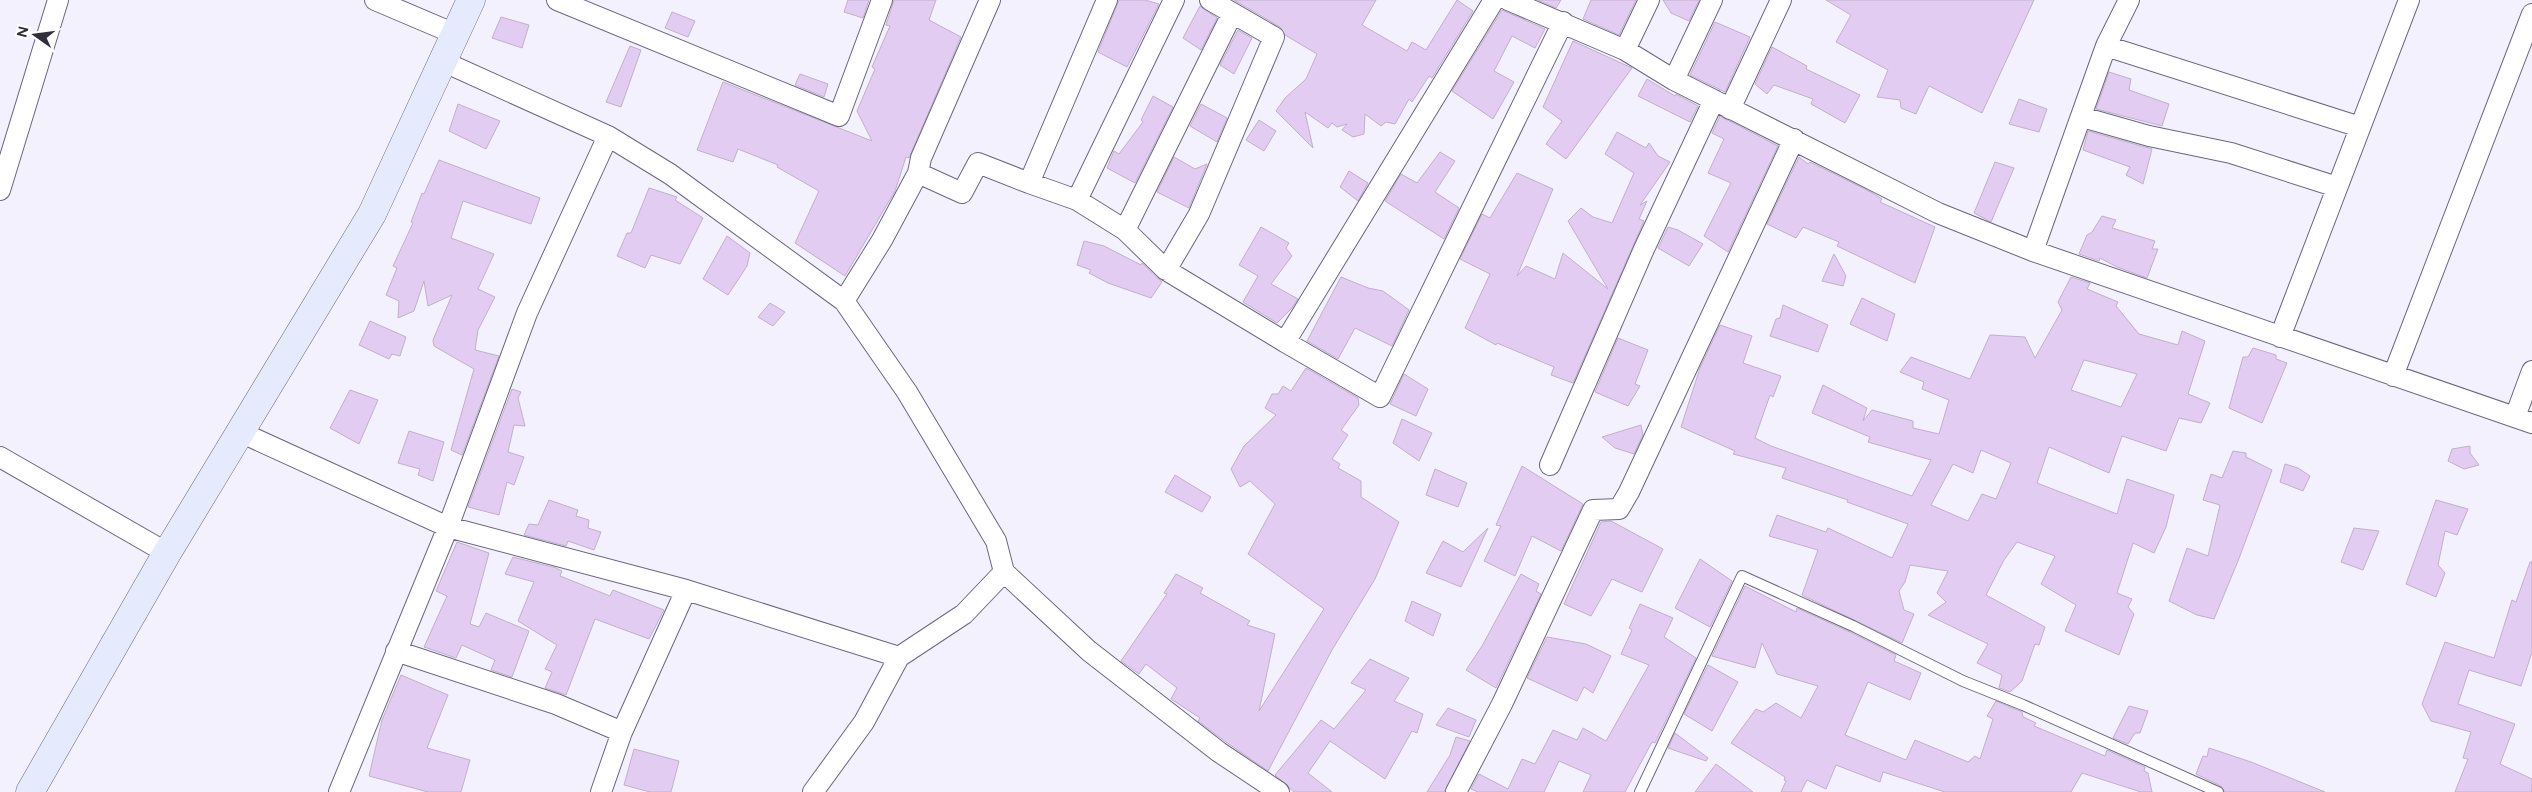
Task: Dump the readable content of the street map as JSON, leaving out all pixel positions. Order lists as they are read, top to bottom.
{
  "north": "left"
}
